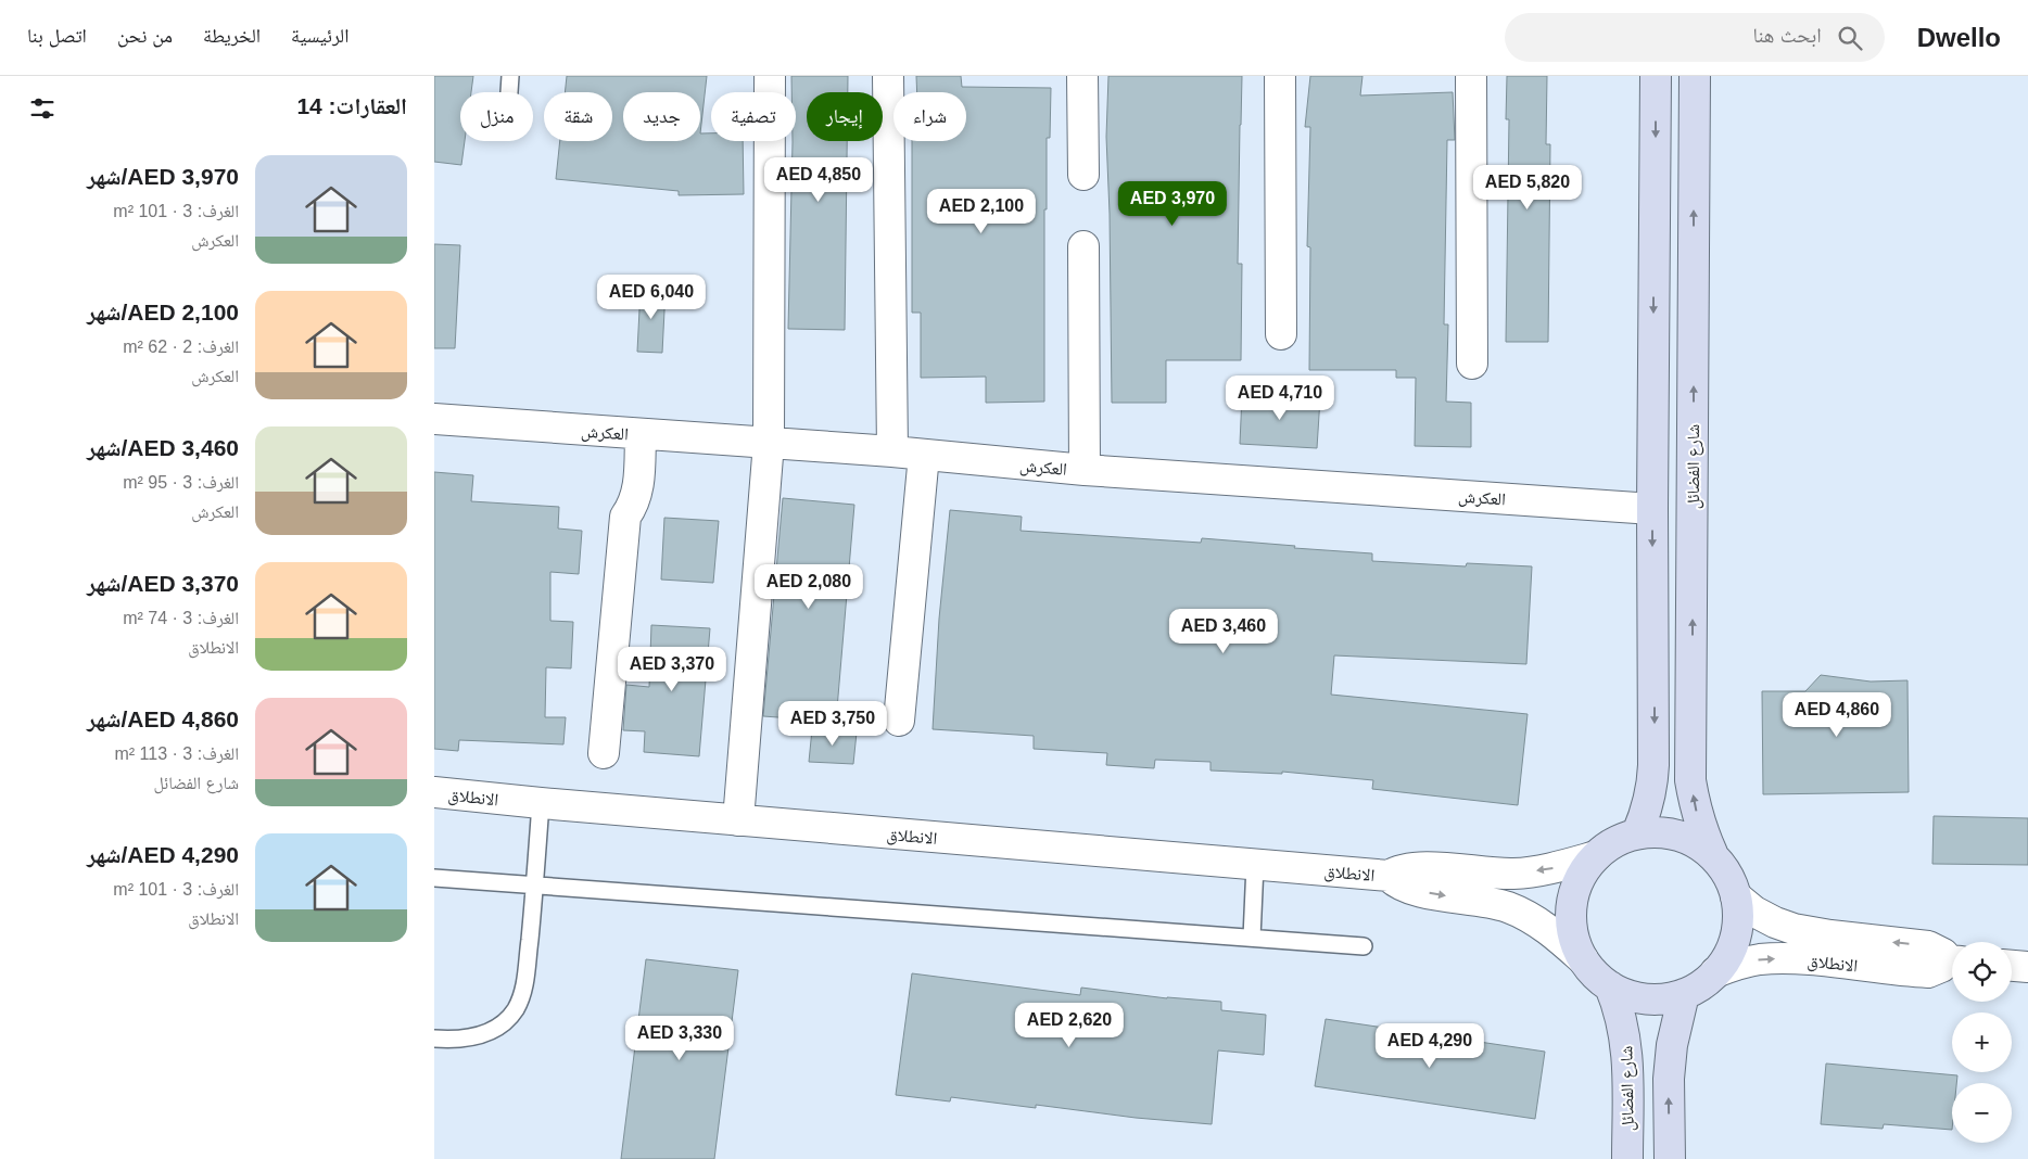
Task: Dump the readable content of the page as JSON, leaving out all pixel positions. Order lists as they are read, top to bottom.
{
  "streets": {
    "street": ["العكرش", "شارع الفضائل", "الانطلاق"]
  },
  "crossings": [
    ["شارع الفضائل", "الانطلاق"]
  ],
  "page": {
    "header": "Dwello",
    "search": "ابحث هنا",
    "nav": [
      "الرئيسية",
      "الخريطة",
      "من نحن",
      "اتصل بنا"
    ],
    "heading": "العقارات: 14",
    "chip": [
      "شراء",
      "إيجار",
      "تصفية",
      "جديد",
      "شقة",
      "منزل"
    ],
    "list": [
      {
        "name": "AED 3,970/شهر",
        "note": "الغرف: 3 · 101 m² · العكرش"
      },
      {
        "name": "AED 2,100/شهر",
        "note": "الغرف: 2 · 62 m² · العكرش"
      },
      {
        "name": "AED 3,460/شهر",
        "note": "الغرف: 3 · 95 m² · العكرش"
      },
      {
        "name": "AED 3,370/شهر",
        "note": "الغرف: 3 · 74 m² · الانطلاق"
      },
      {
        "name": "AED 4,860/شهر",
        "note": "الغرف: 3 · 113 m² · شارع الفضائل"
      },
      {
        "name": "AED 4,290/شهر",
        "note": "الغرف: 3 · 101 m² · الانطلاق"
      }
    ],
    "price": [
      "AED 4,850",
      "AED 5,820",
      "AED 3,970",
      "AED 2,100",
      "AED 6,040",
      "AED 4,710",
      "AED 2,080",
      "AED 3,460",
      "AED 3,370",
      "AED 4,860",
      "AED 3,750",
      "AED 2,620",
      "AED 3,330",
      "AED 4,290"
    ],
    "map_buttons": ["+", "−"]
  }
}
